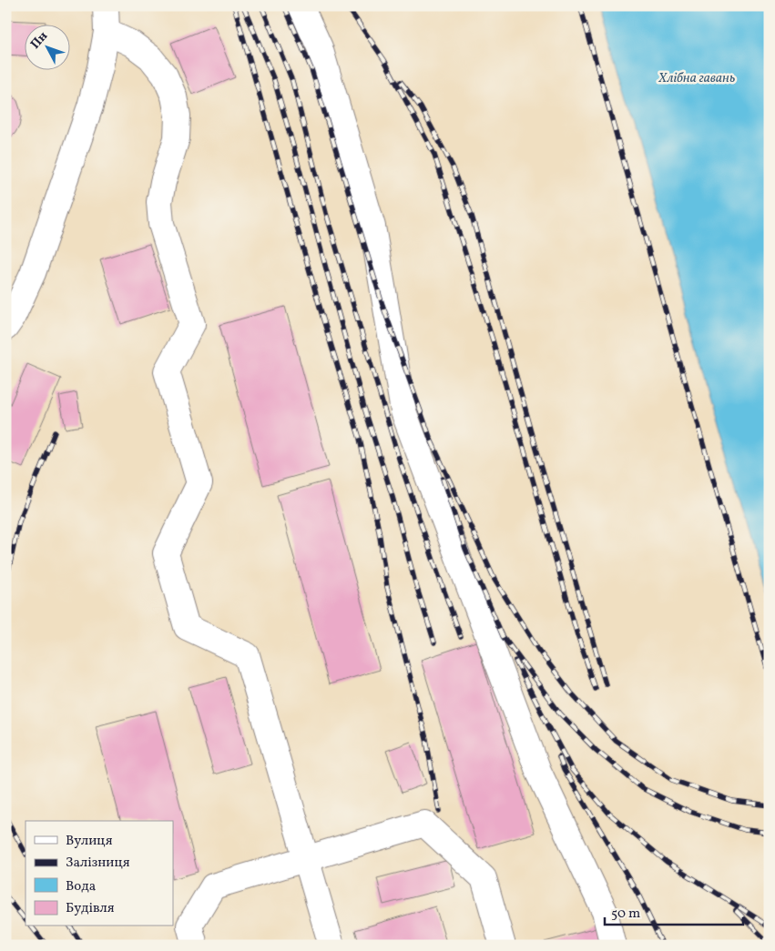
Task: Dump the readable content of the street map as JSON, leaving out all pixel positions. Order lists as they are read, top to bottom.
{
  "water": ["Хлібна гавань"],
  "legend": [
    "Вулиця",
    "Залізниця",
    "Вода",
    "Будівля"
  ],
  "scale_bar": "50 m",
  "north": "top left"
}
